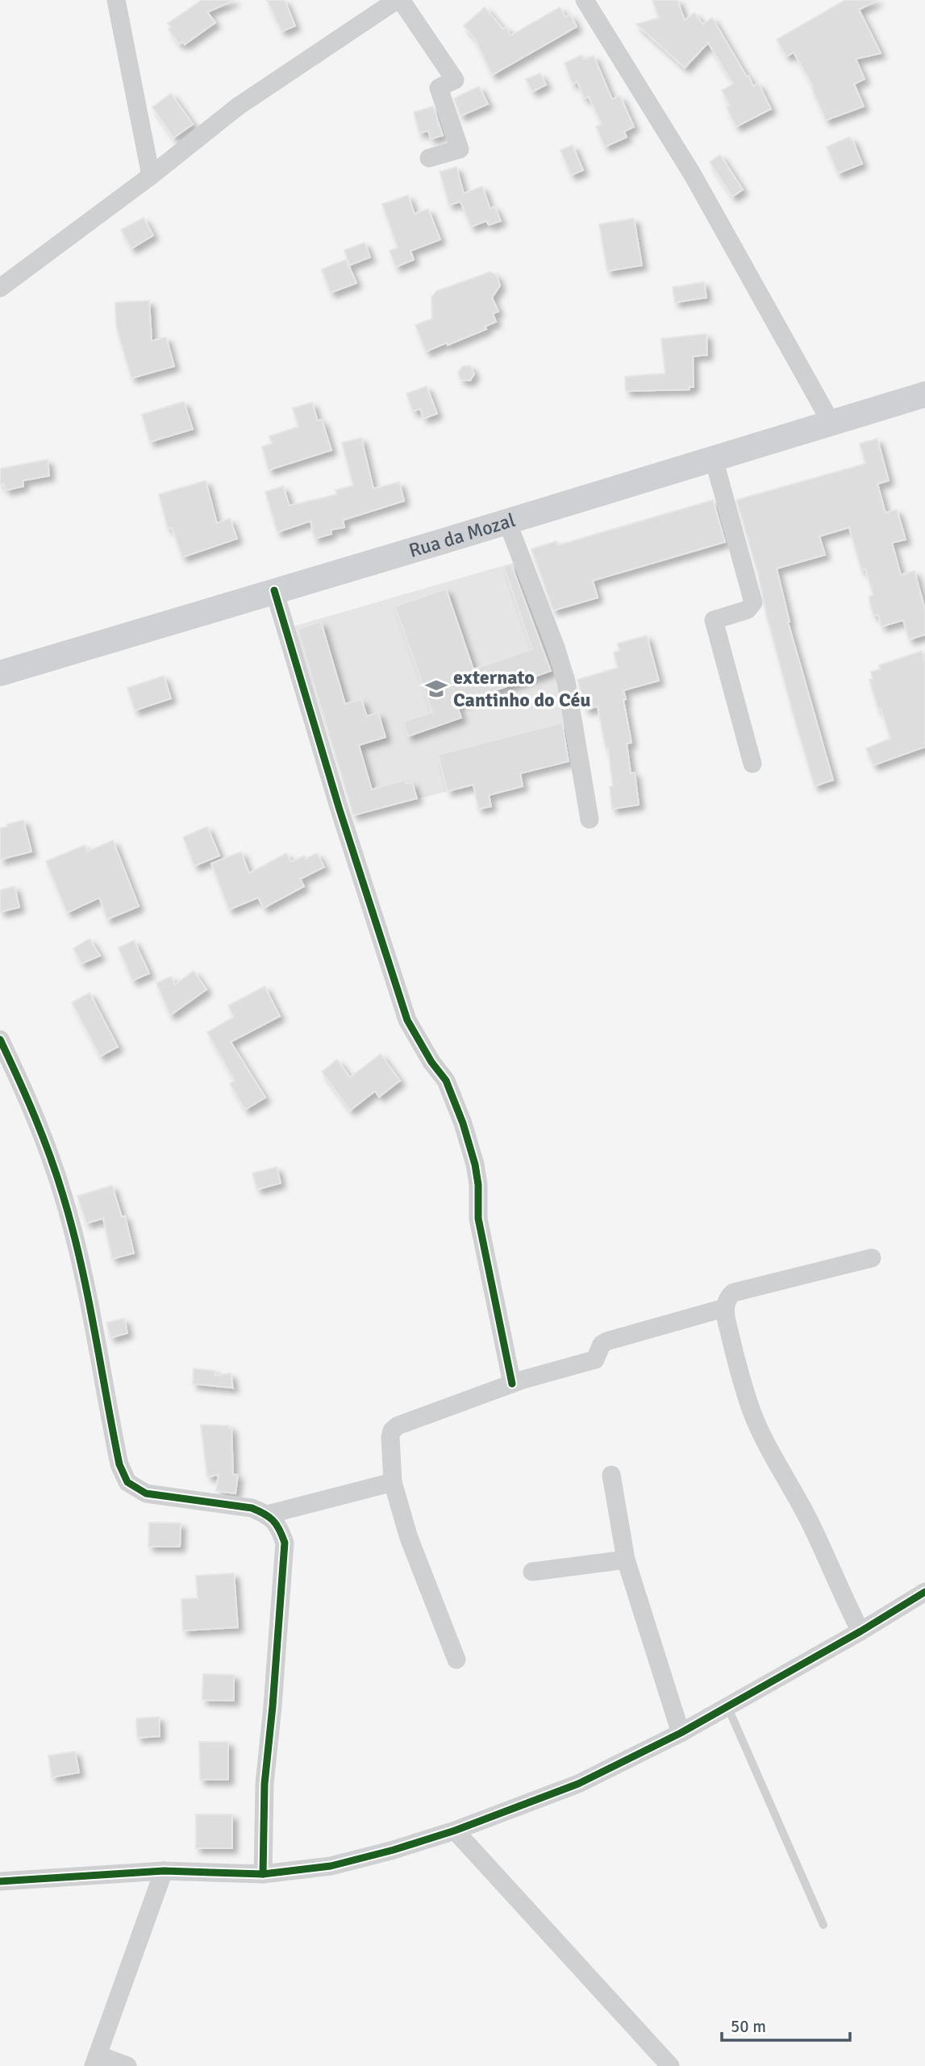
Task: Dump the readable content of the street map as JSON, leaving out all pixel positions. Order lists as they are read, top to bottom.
{
  "streets": {
    "main road": ["Rua da Mozal"]
  },
  "places": {
    "school or university": ["externato Cantinho do Céu"]
  },
  "scale_bar": "50 m"
}
